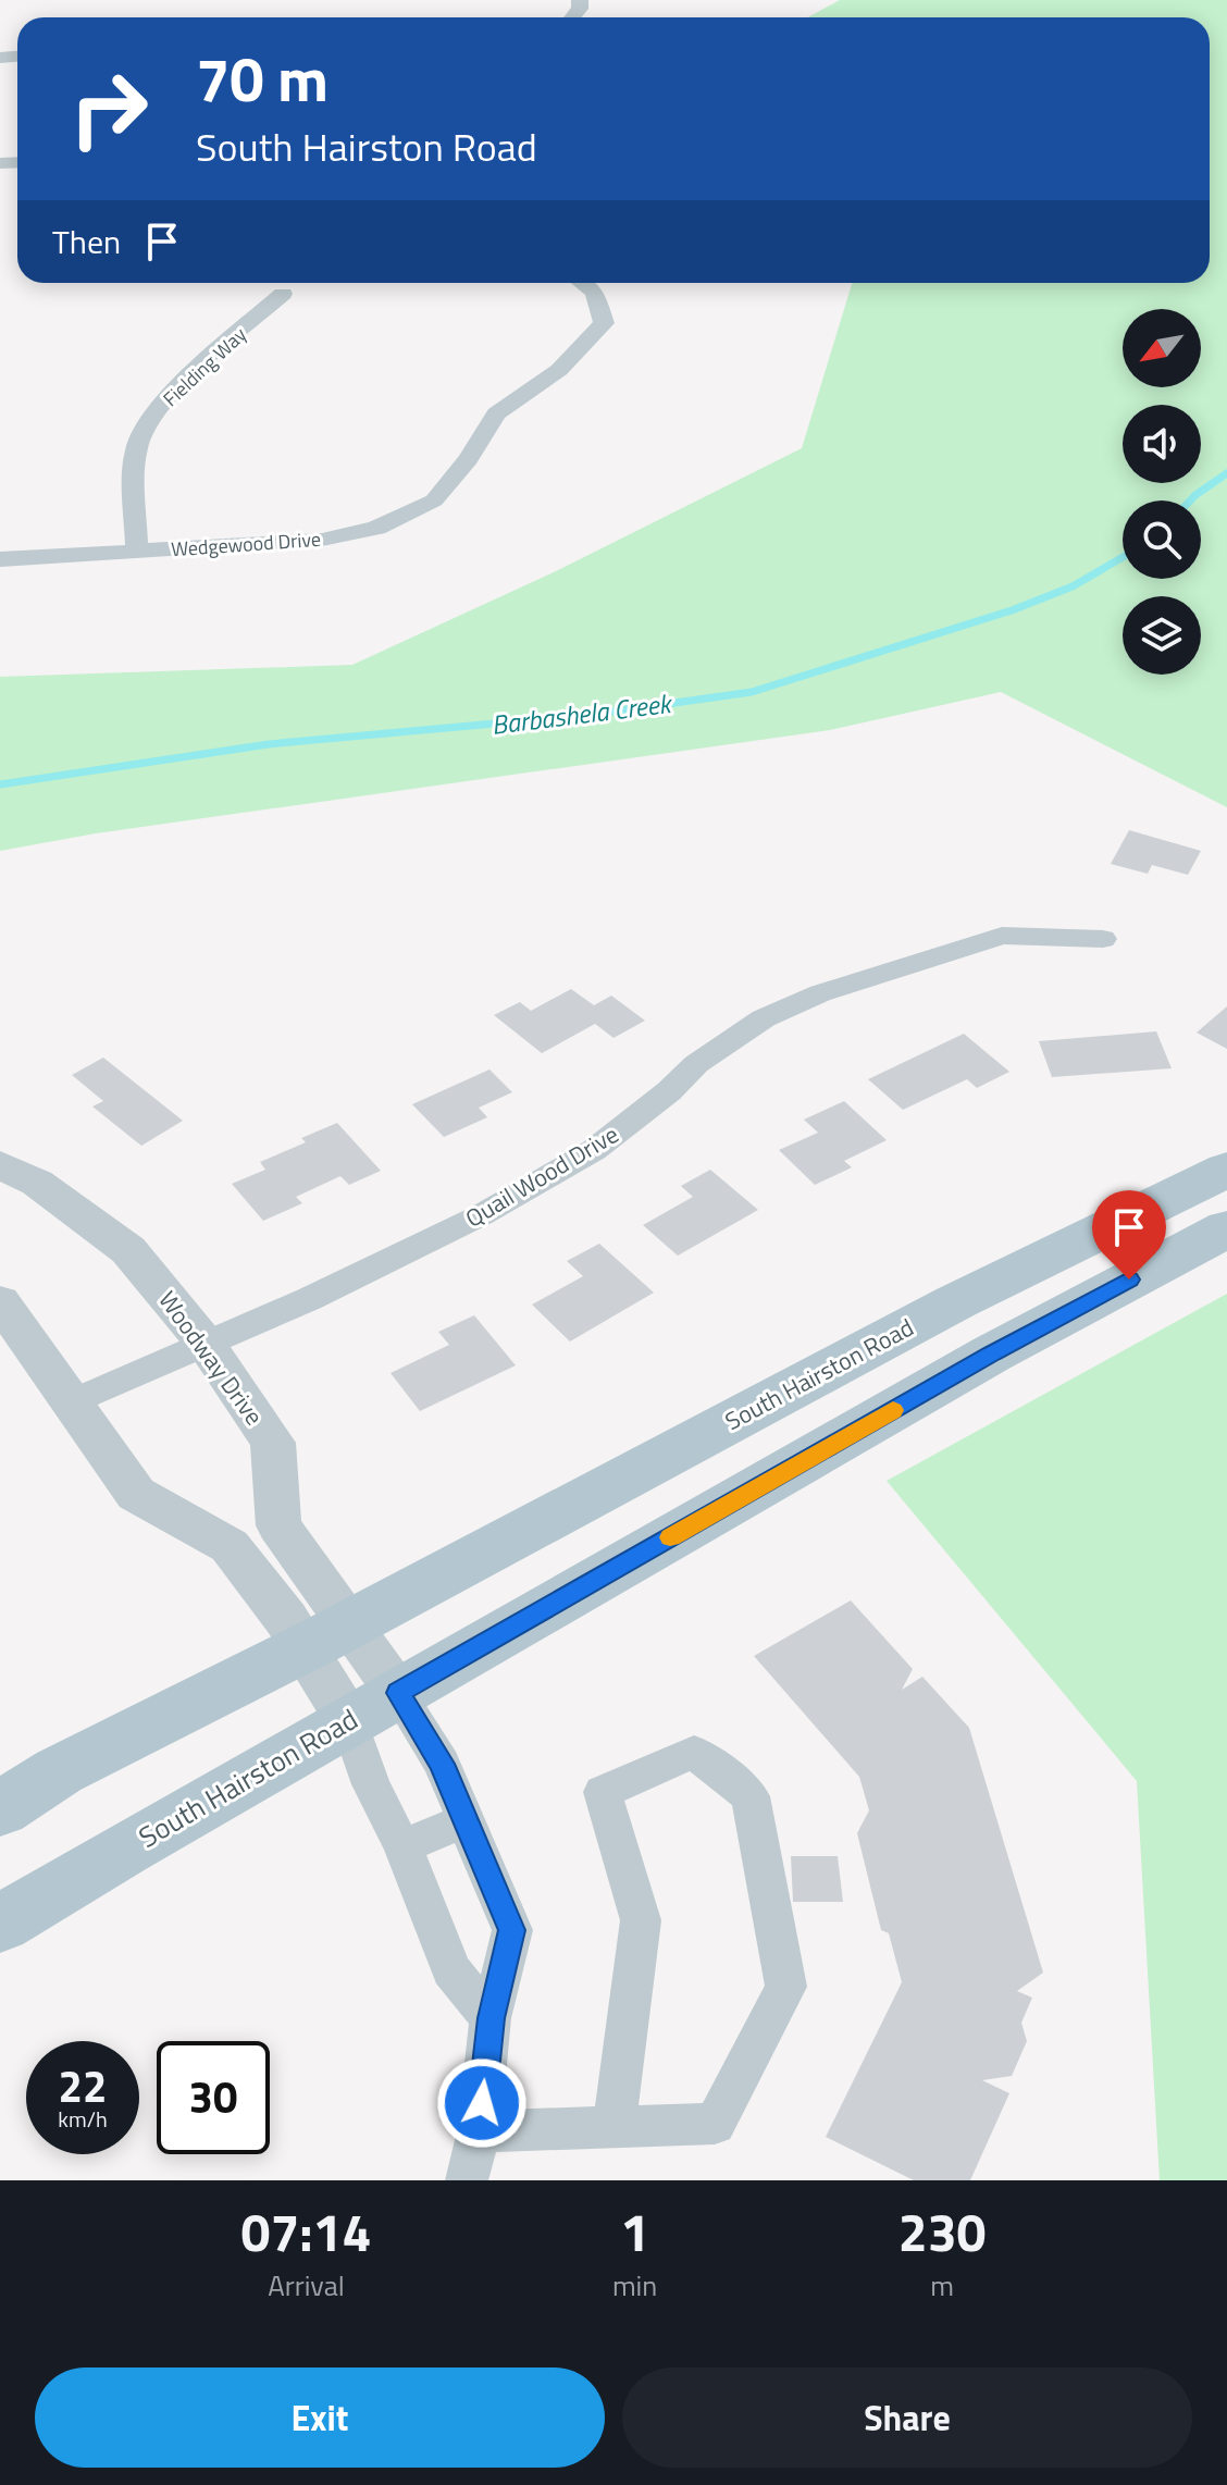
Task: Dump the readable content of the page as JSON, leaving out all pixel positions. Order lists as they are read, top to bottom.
{
  "streets": {
    "main road": ["South Hairston Road"],
    "street": [
      "Fielding Way",
      "Wedgewood Drive",
      "Quail Wood Drive",
      "Woodway Drive"
    ]
  },
  "crossings": [
    ["Fielding Way", "Wedgewood Drive"],
    ["Quail Wood Drive", "Woodway Drive"],
    ["Woodway Drive", "South Hairston Road"]
  ],
  "water": ["Barbashela Creek"],
  "north": "bottom left",
  "page": {
    "turn": ["70 m", "South Hairston Road"],
    "then": "Then",
    "speed": "22 km/h",
    "limit": "30",
    "eta": [
      "07:14",
      "Arrival",
      "1",
      "min",
      "230",
      "m"
    ],
    "buttons": ["Exit", "Share"]
  }
}
